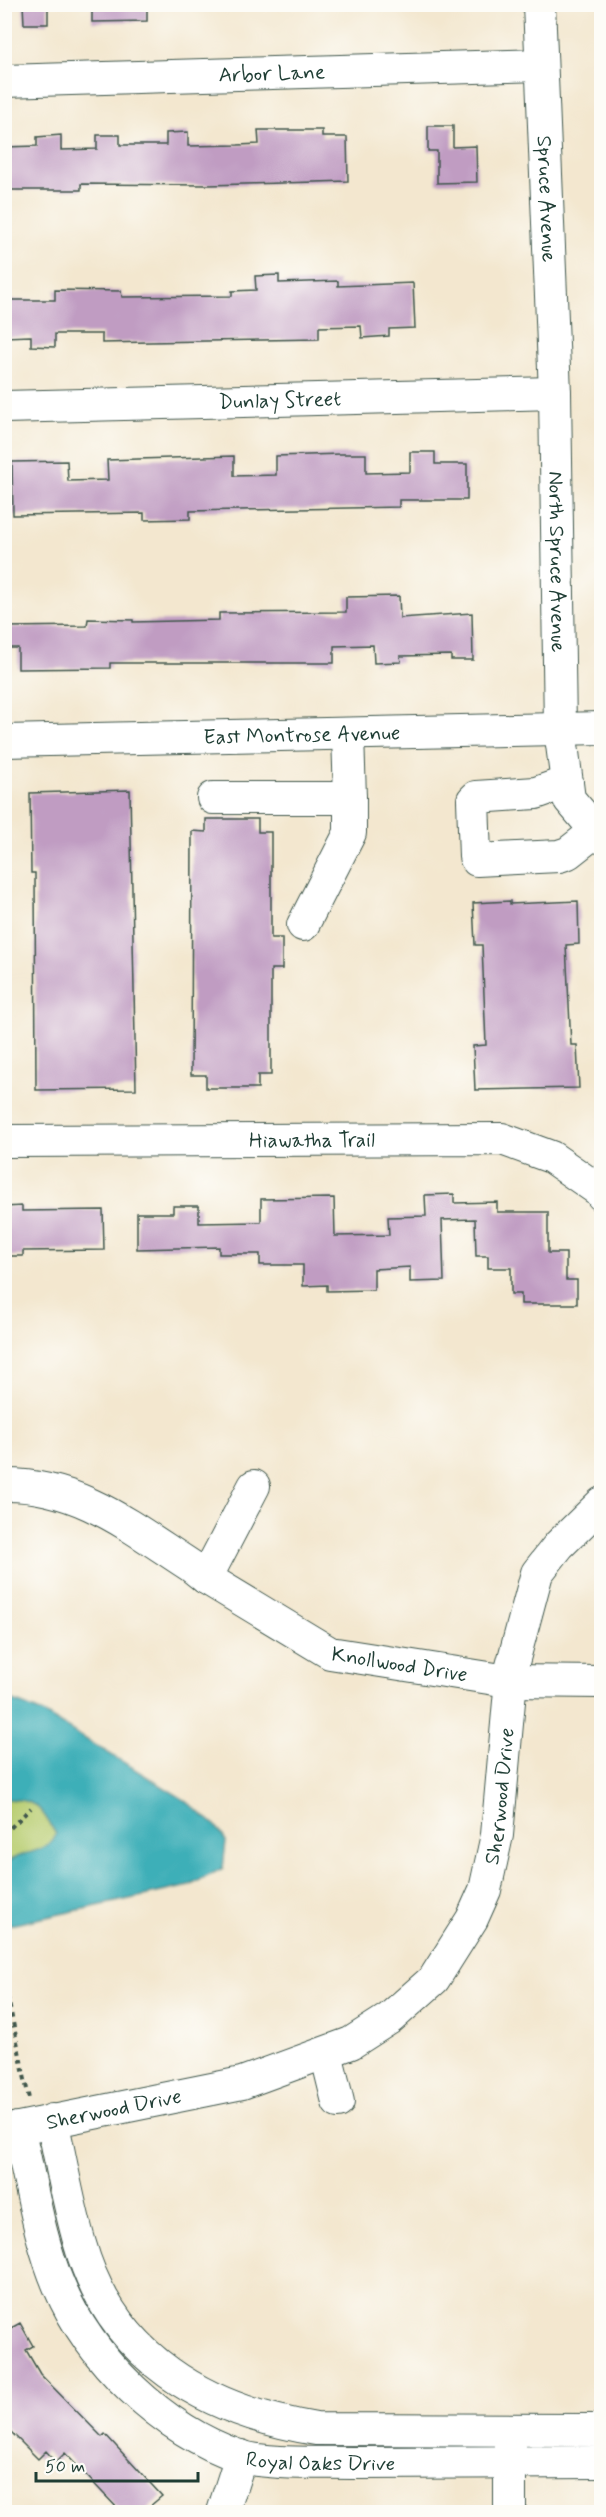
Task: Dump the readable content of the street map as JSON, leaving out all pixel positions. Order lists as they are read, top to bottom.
{
  "streets": {
    "street": [
      "Arbor Lane",
      "Spruce Avenue",
      "Dunlay Street",
      "North Spruce Avenue",
      "East Montrose Avenue",
      "Hiawatha Trail",
      "Knollwood Drive",
      "Sherwood Drive",
      "Royal Oaks Drive"
    ]
  },
  "crossings": [
    ["Arbor Lane", "Spruce Avenue"],
    ["Spruce Avenue", "Dunlay Street"],
    ["Spruce Avenue", "North Spruce Avenue"],
    ["Dunlay Street", "North Spruce Avenue"],
    ["North Spruce Avenue", "East Montrose Avenue"],
    ["Knollwood Drive", "Sherwood Drive"],
    ["Sherwood Drive", "Royal Oaks Drive"]
  ],
  "scale_bar": "50 m"
}
